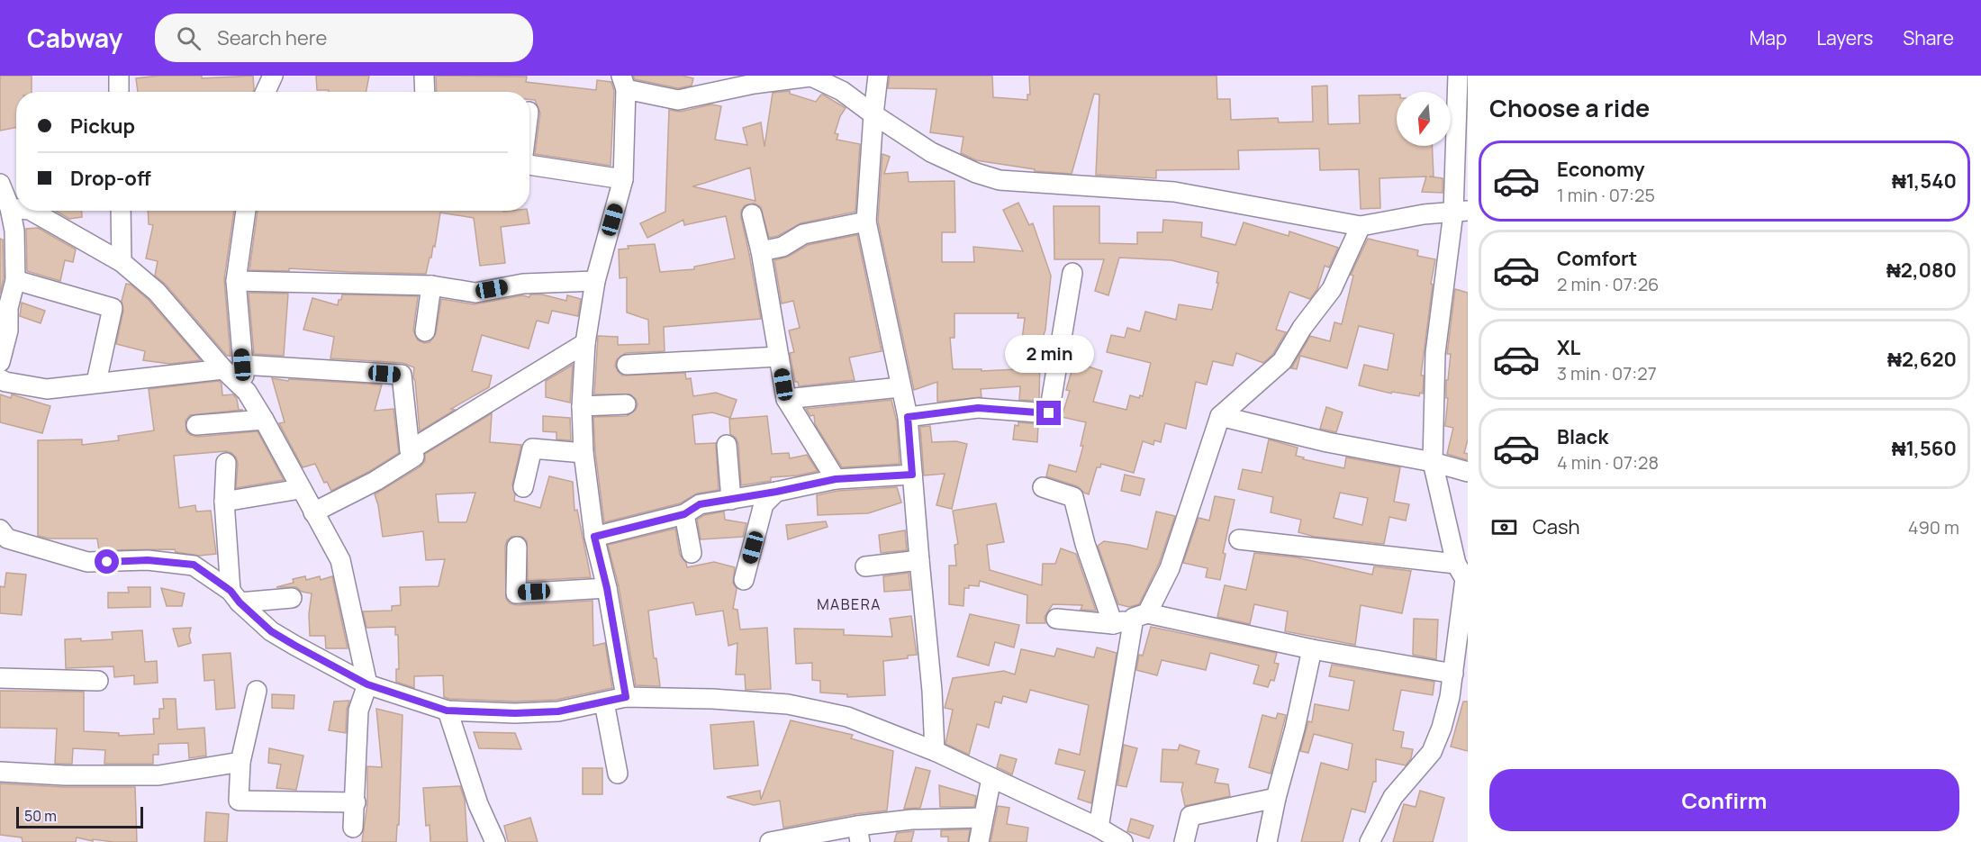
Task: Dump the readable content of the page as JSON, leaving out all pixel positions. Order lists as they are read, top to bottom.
{
  "districts": ["MABERA"],
  "scale_bar": "50 m",
  "north": "bottom",
  "page": {
    "header": "Cabway",
    "search": "Search here",
    "nav": ["Map", "Layers", "Share"],
    "heading": "Choose a ride",
    "banner": ["Pickup", "Drop-off"],
    "list": [
      {
        "name": "Economy",
        "note": "1 min · 07:25",
        "value": "₦1,540"
      },
      {
        "name": "Comfort",
        "note": "2 min · 07:26",
        "value": "₦2,080"
      },
      {
        "name": "XL",
        "note": "3 min · 07:27",
        "value": "₦2,620"
      },
      {
        "name": "Black",
        "note": "4 min · 07:28",
        "value": "₦1,560"
      }
    ],
    "bubble": "2 min",
    "pay": ["Cash", "490 m"],
    "buttons": "Confirm",
    "scale": "50 m"
  }
}
